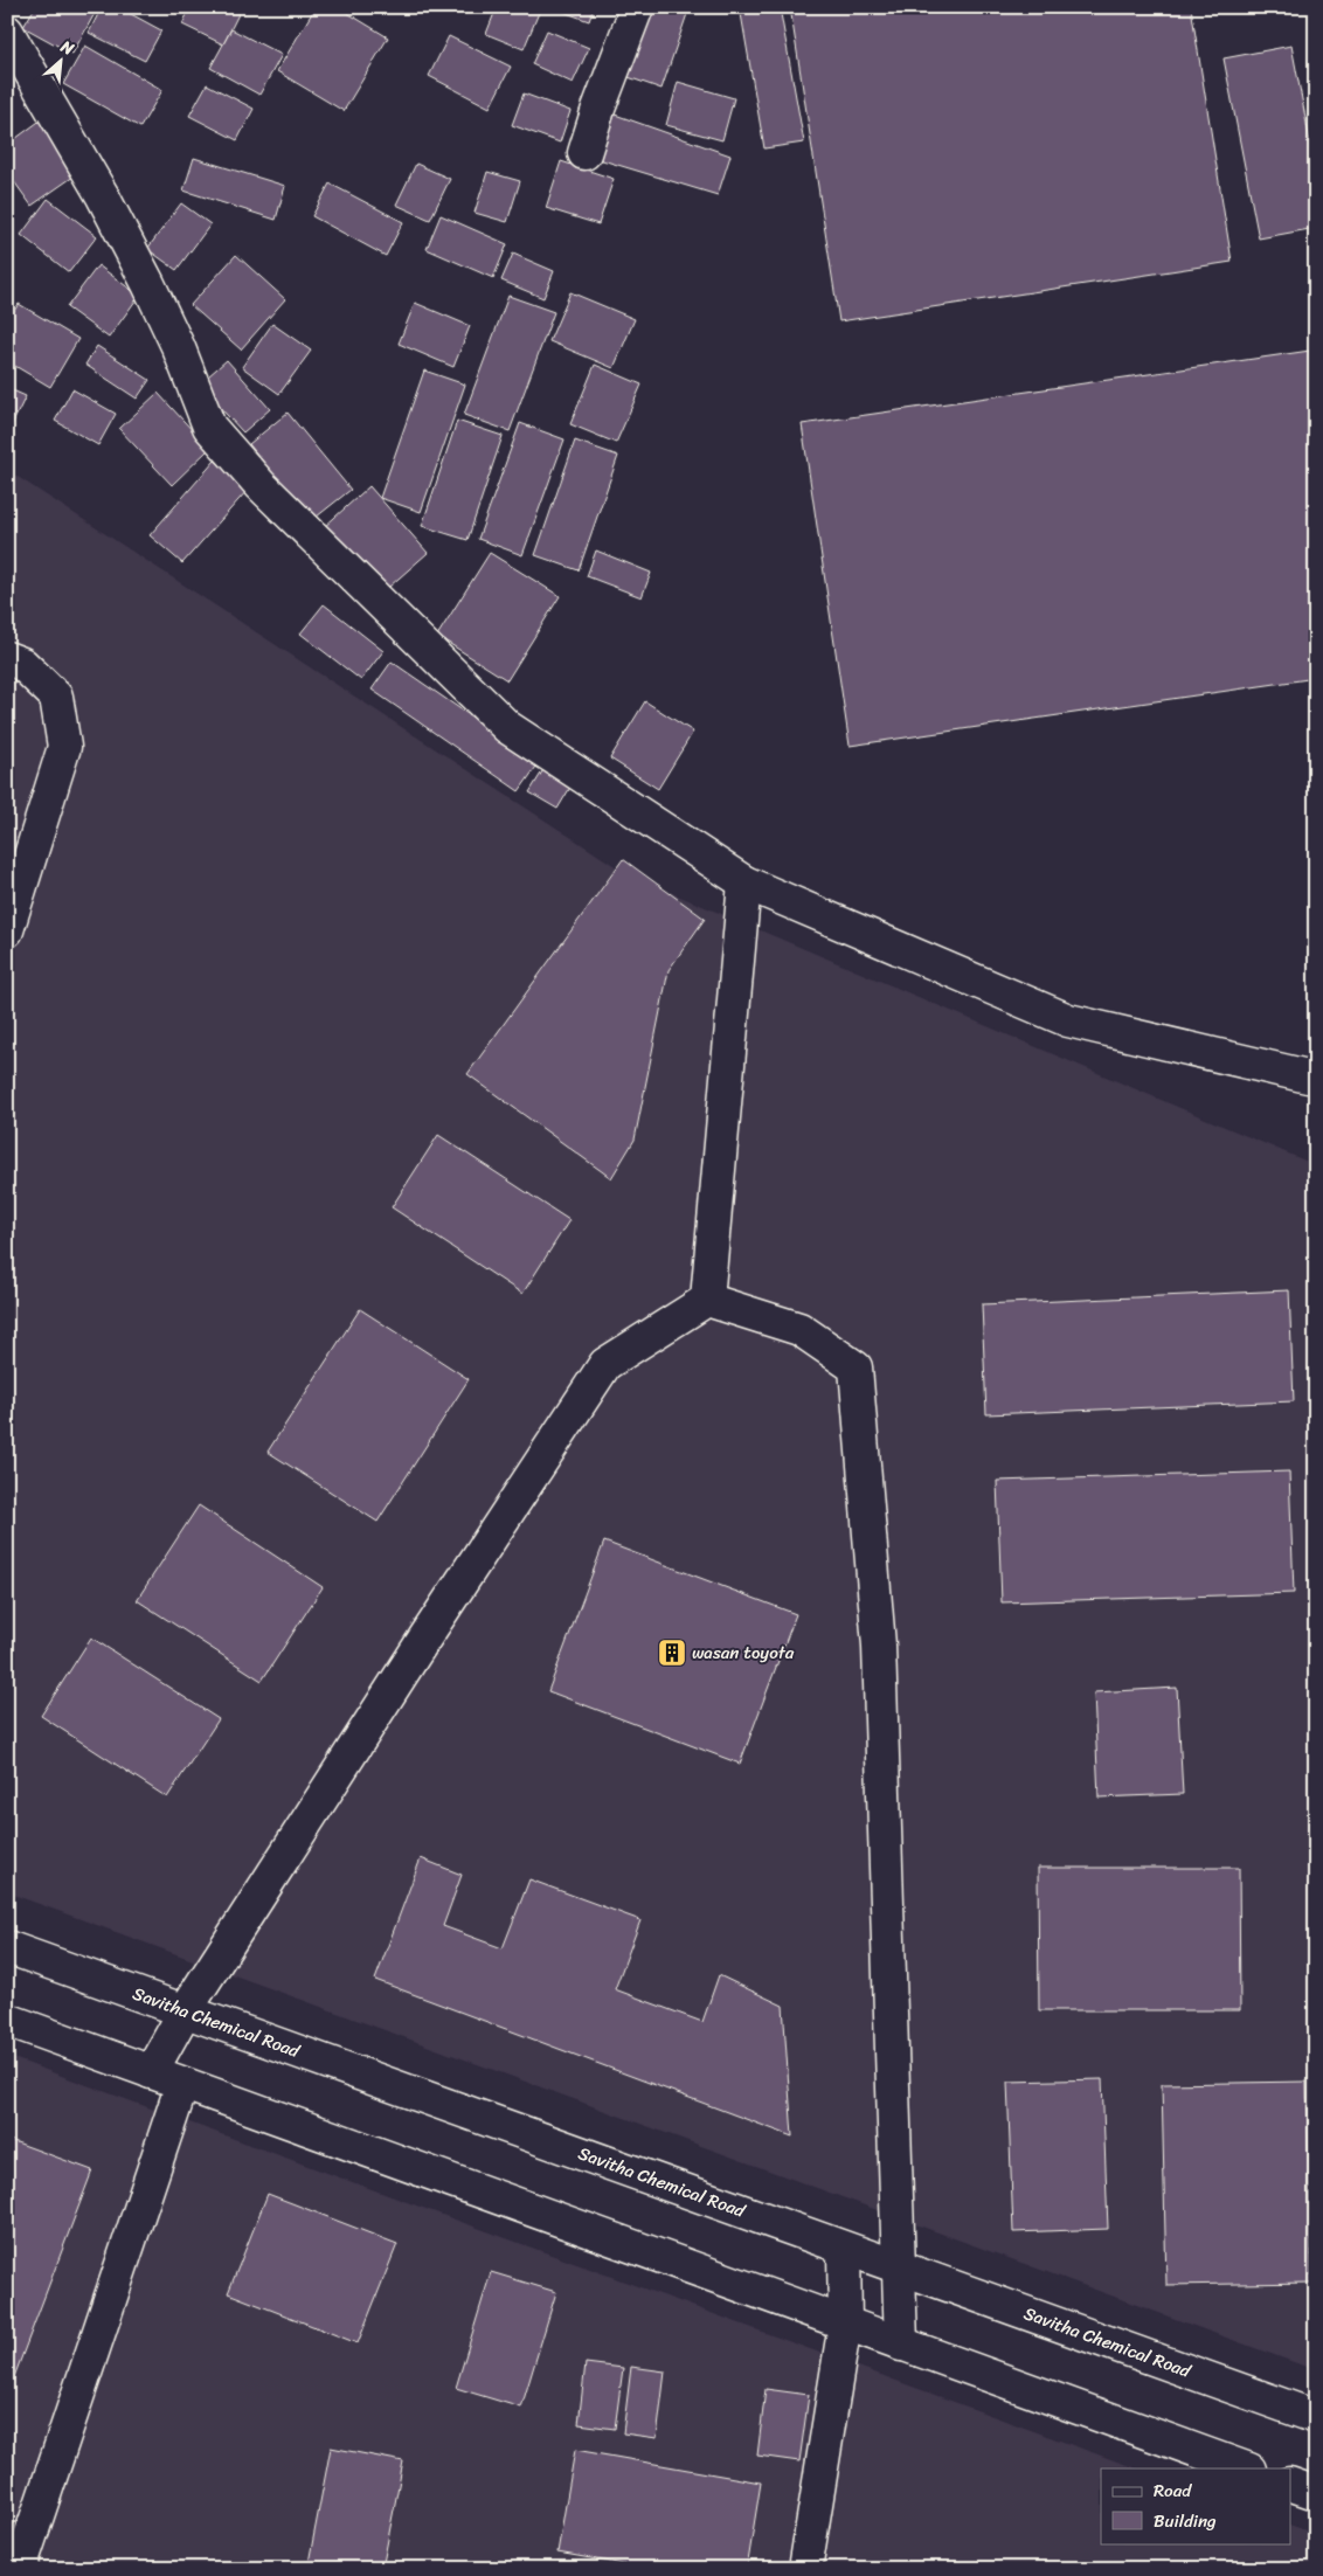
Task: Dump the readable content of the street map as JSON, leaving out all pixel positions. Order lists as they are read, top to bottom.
{
  "streets": {
    "street": ["Savitha Chemical Road"]
  },
  "places": {
    "building": ["wasan toyota"]
  },
  "legend": ["Road", "Building"],
  "north": "top right"
}
